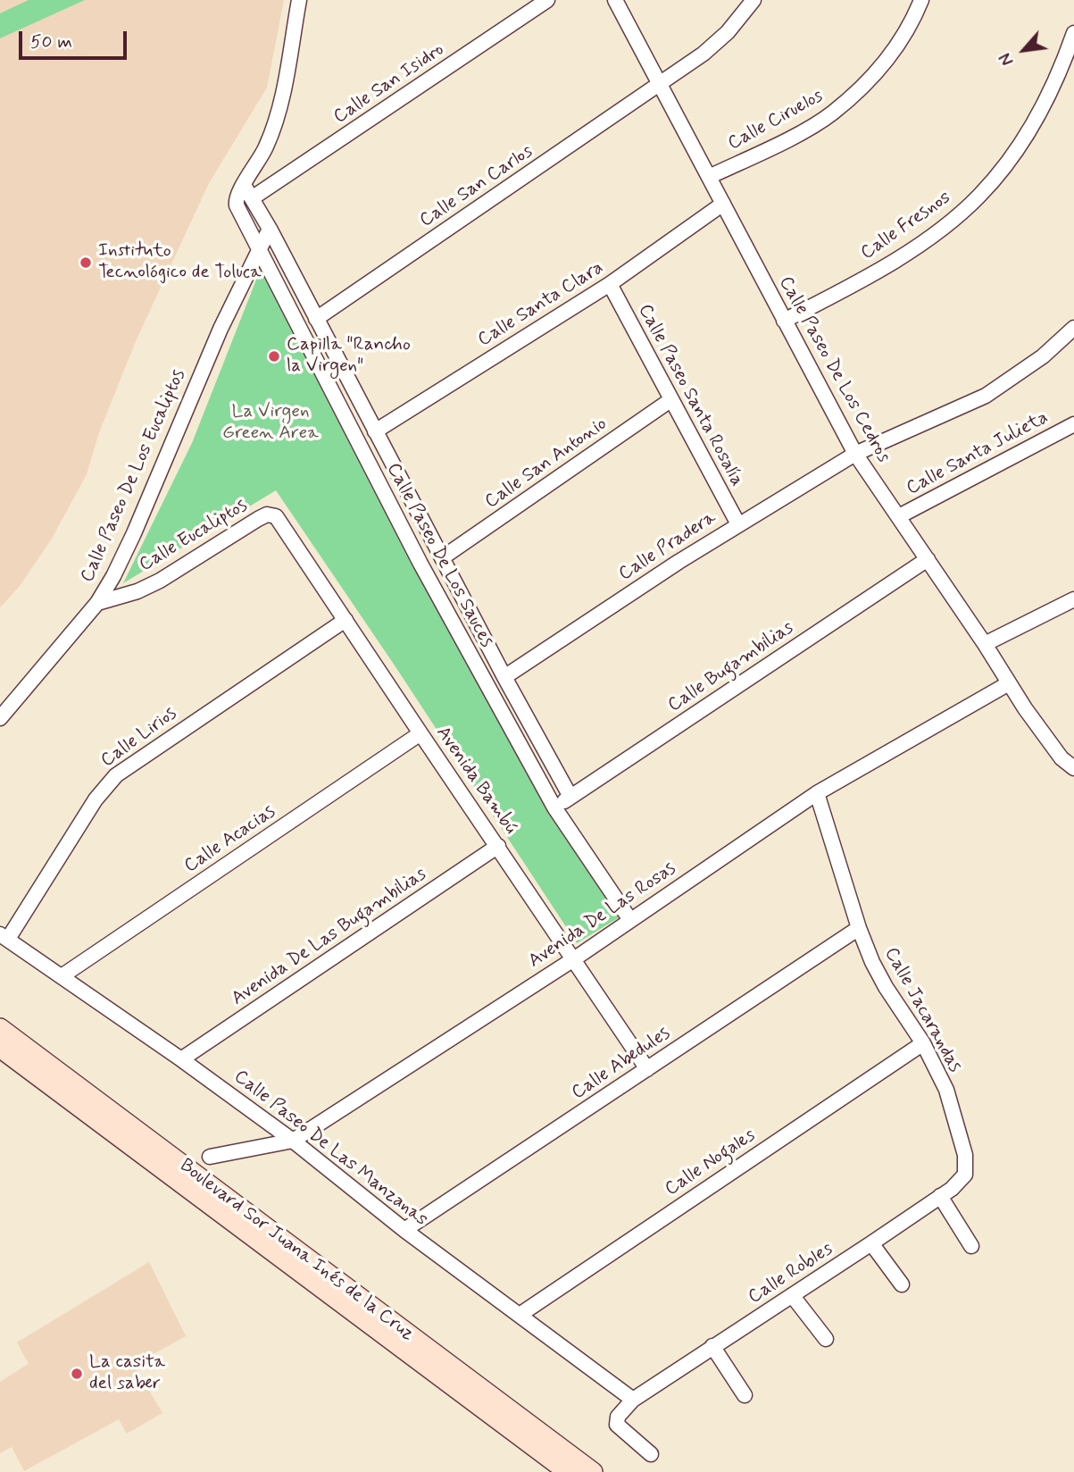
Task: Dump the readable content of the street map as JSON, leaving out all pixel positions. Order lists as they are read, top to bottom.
{
  "streets": {
    "main road": ["Boulevard Sor Juana Inés de la Cruz"],
    "street": [
      "Calle San Isidro",
      "Calle Ciruelos",
      "Calle San Carlos",
      "Calle Fresnos",
      "Calle Santa Clara",
      "Calle Paseo De Los Cedros",
      "Calle Paseo Santa Rosalía",
      "Calle Santa Julieta",
      "Calle San Antonio",
      "Calle Paseo De Los Eucaliptos",
      "Calle Eucaliptos",
      "Calle Pradera",
      "Calle Paseo De Los Sauces",
      "Calle Bugambilias",
      "Calle Lirios",
      "Avenida Bambú",
      "Calle Acacias",
      "Avenida De Las Rosas",
      "Avenida De Las Bugambilias",
      "Calle Jacarandas",
      "Calle Abedules",
      "Calle Paseo De Las Manzanas",
      "Calle Nogales",
      "Calle Robles"
    ]
  },
  "crossings": [
    ["Calle San Isidro", "Calle Paseo De Los Sauces"],
    ["Calle Ciruelos", "Calle Paseo De Los Cedros"],
    ["Calle San Carlos", "Calle Paseo De Los Cedros"],
    ["Calle San Carlos", "Calle Paseo De Los Sauces"],
    ["Calle Fresnos", "Calle Paseo De Los Cedros"],
    ["Calle Santa Clara", "Calle Paseo De Los Cedros"],
    ["Calle Santa Clara", "Calle Paseo Santa Rosalía"],
    ["Calle Santa Clara", "Calle Paseo De Los Sauces"],
    ["Calle Paseo De Los Cedros", "Calle Santa Julieta"],
    ["Calle Paseo De Los Cedros", "Calle Pradera"],
    ["Calle Paseo De Los Cedros", "Calle Bugambilias"],
    ["Calle Paseo De Los Cedros", "Avenida De Las Rosas"],
    ["Calle Paseo Santa Rosalía", "Calle San Antonio"],
    ["Calle Paseo Santa Rosalía", "Calle Pradera"],
    ["Calle San Antonio", "Calle Paseo De Los Sauces"],
    ["Calle Paseo De Los Eucaliptos", "Calle Eucaliptos"],
    ["Calle Paseo De Los Eucaliptos", "Calle Paseo De Los Sauces"],
    ["Calle Eucaliptos", "Avenida Bambú"],
    ["Calle Pradera", "Calle Paseo De Los Sauces"],
    ["Calle Paseo De Los Sauces", "Calle Bugambilias"],
    ["Calle Paseo De Los Sauces", "Avenida De Las Rosas"],
    ["Calle Lirios", "Avenida Bambú"],
    ["Calle Lirios", "Calle Paseo De Las Manzanas"],
    ["Avenida Bambú", "Calle Acacias"],
    ["Avenida Bambú", "Avenida De Las Rosas"],
    ["Avenida Bambú", "Avenida De Las Bugambilias"],
    ["Avenida Bambú", "Calle Abedules"],
    ["Calle Acacias", "Calle Paseo De Las Manzanas"],
    ["Avenida De Las Rosas", "Calle Jacarandas"],
    ["Avenida De Las Rosas", "Calle Paseo De Las Manzanas"],
    ["Avenida De Las Bugambilias", "Calle Paseo De Las Manzanas"],
    ["Calle Jacarandas", "Calle Abedules"],
    ["Calle Jacarandas", "Calle Nogales"],
    ["Calle Jacarandas", "Calle Robles"],
    ["Calle Abedules", "Calle Paseo De Las Manzanas"],
    ["Calle Paseo De Las Manzanas", "Calle Nogales"],
    ["Calle Paseo De Las Manzanas", "Calle Robles"]
  ],
  "parks": ["La Virgen Green Area"],
  "places": ["Instituto Tecnológico de Toluca", "Capilla \"Rancho la Virgen\"", "La casita del saber"],
  "scale_bar": "50 m",
  "north": "bottom left"
}
